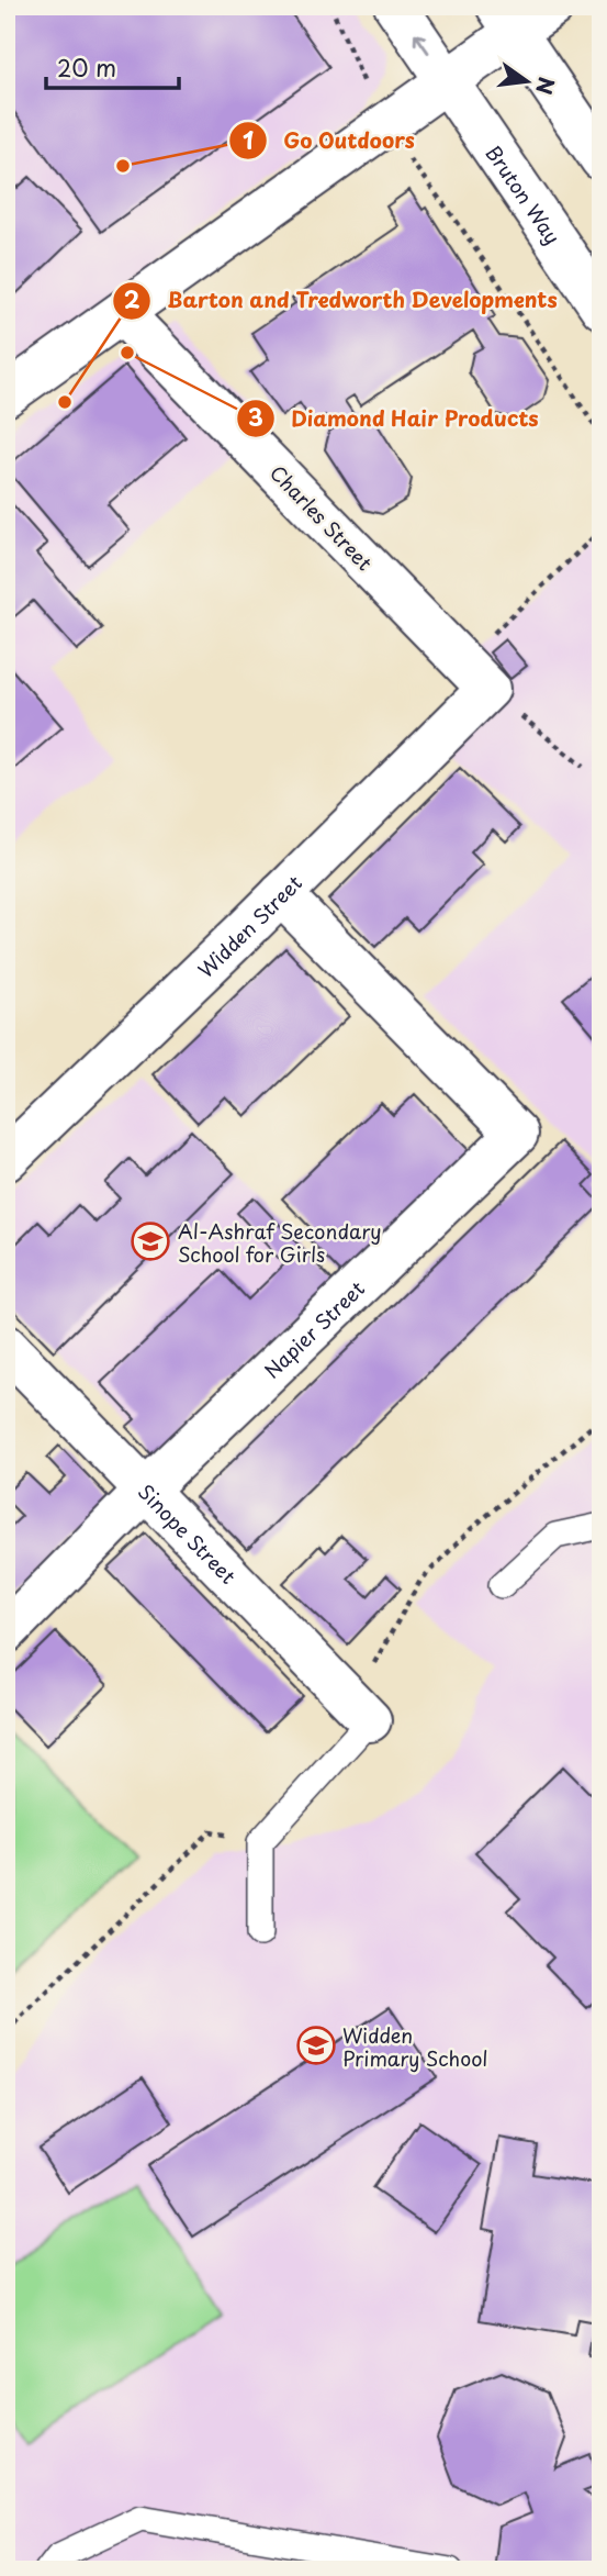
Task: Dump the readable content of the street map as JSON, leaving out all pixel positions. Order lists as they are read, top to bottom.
{
  "streets": {
    "street": [
      "Bruton Way",
      "Charles Street",
      "Widden Street",
      "Napier Street",
      "Sinope Street"
    ]
  },
  "crossings": [
    ["Charles Street", "Widden Street"],
    ["Widden Street", "Napier Street"],
    ["Napier Street", "Sinope Street"]
  ],
  "places": {
    "other": ["Go Outdoors", "Diamond Hair Products", "Barton and Tredworth Developments"],
    "school or university": ["Al-Ashraf Secondary School for Girls", "Widden Primary School"]
  },
  "scale_bar": "20 m",
  "north": "right"
}
